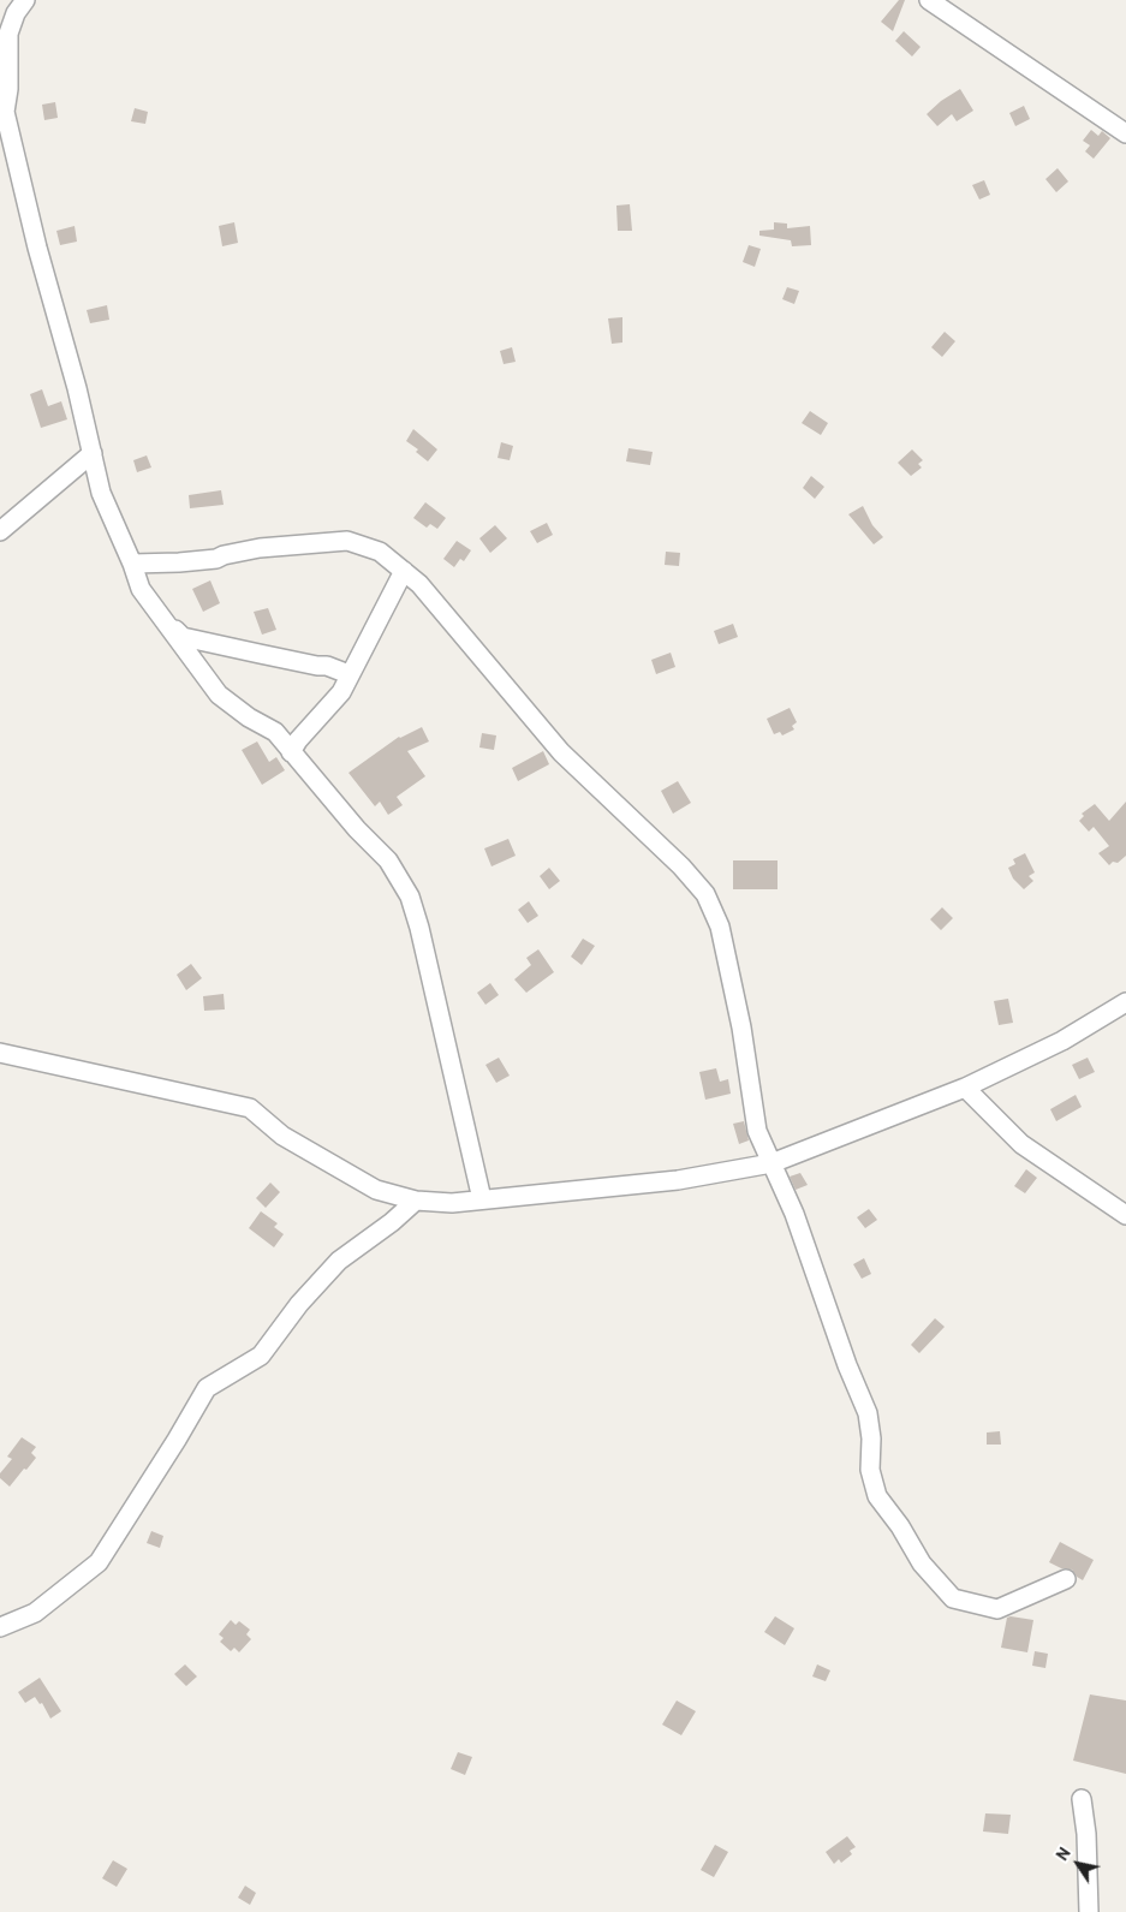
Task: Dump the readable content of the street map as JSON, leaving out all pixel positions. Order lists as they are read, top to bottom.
{
  "north": "top left"
}
